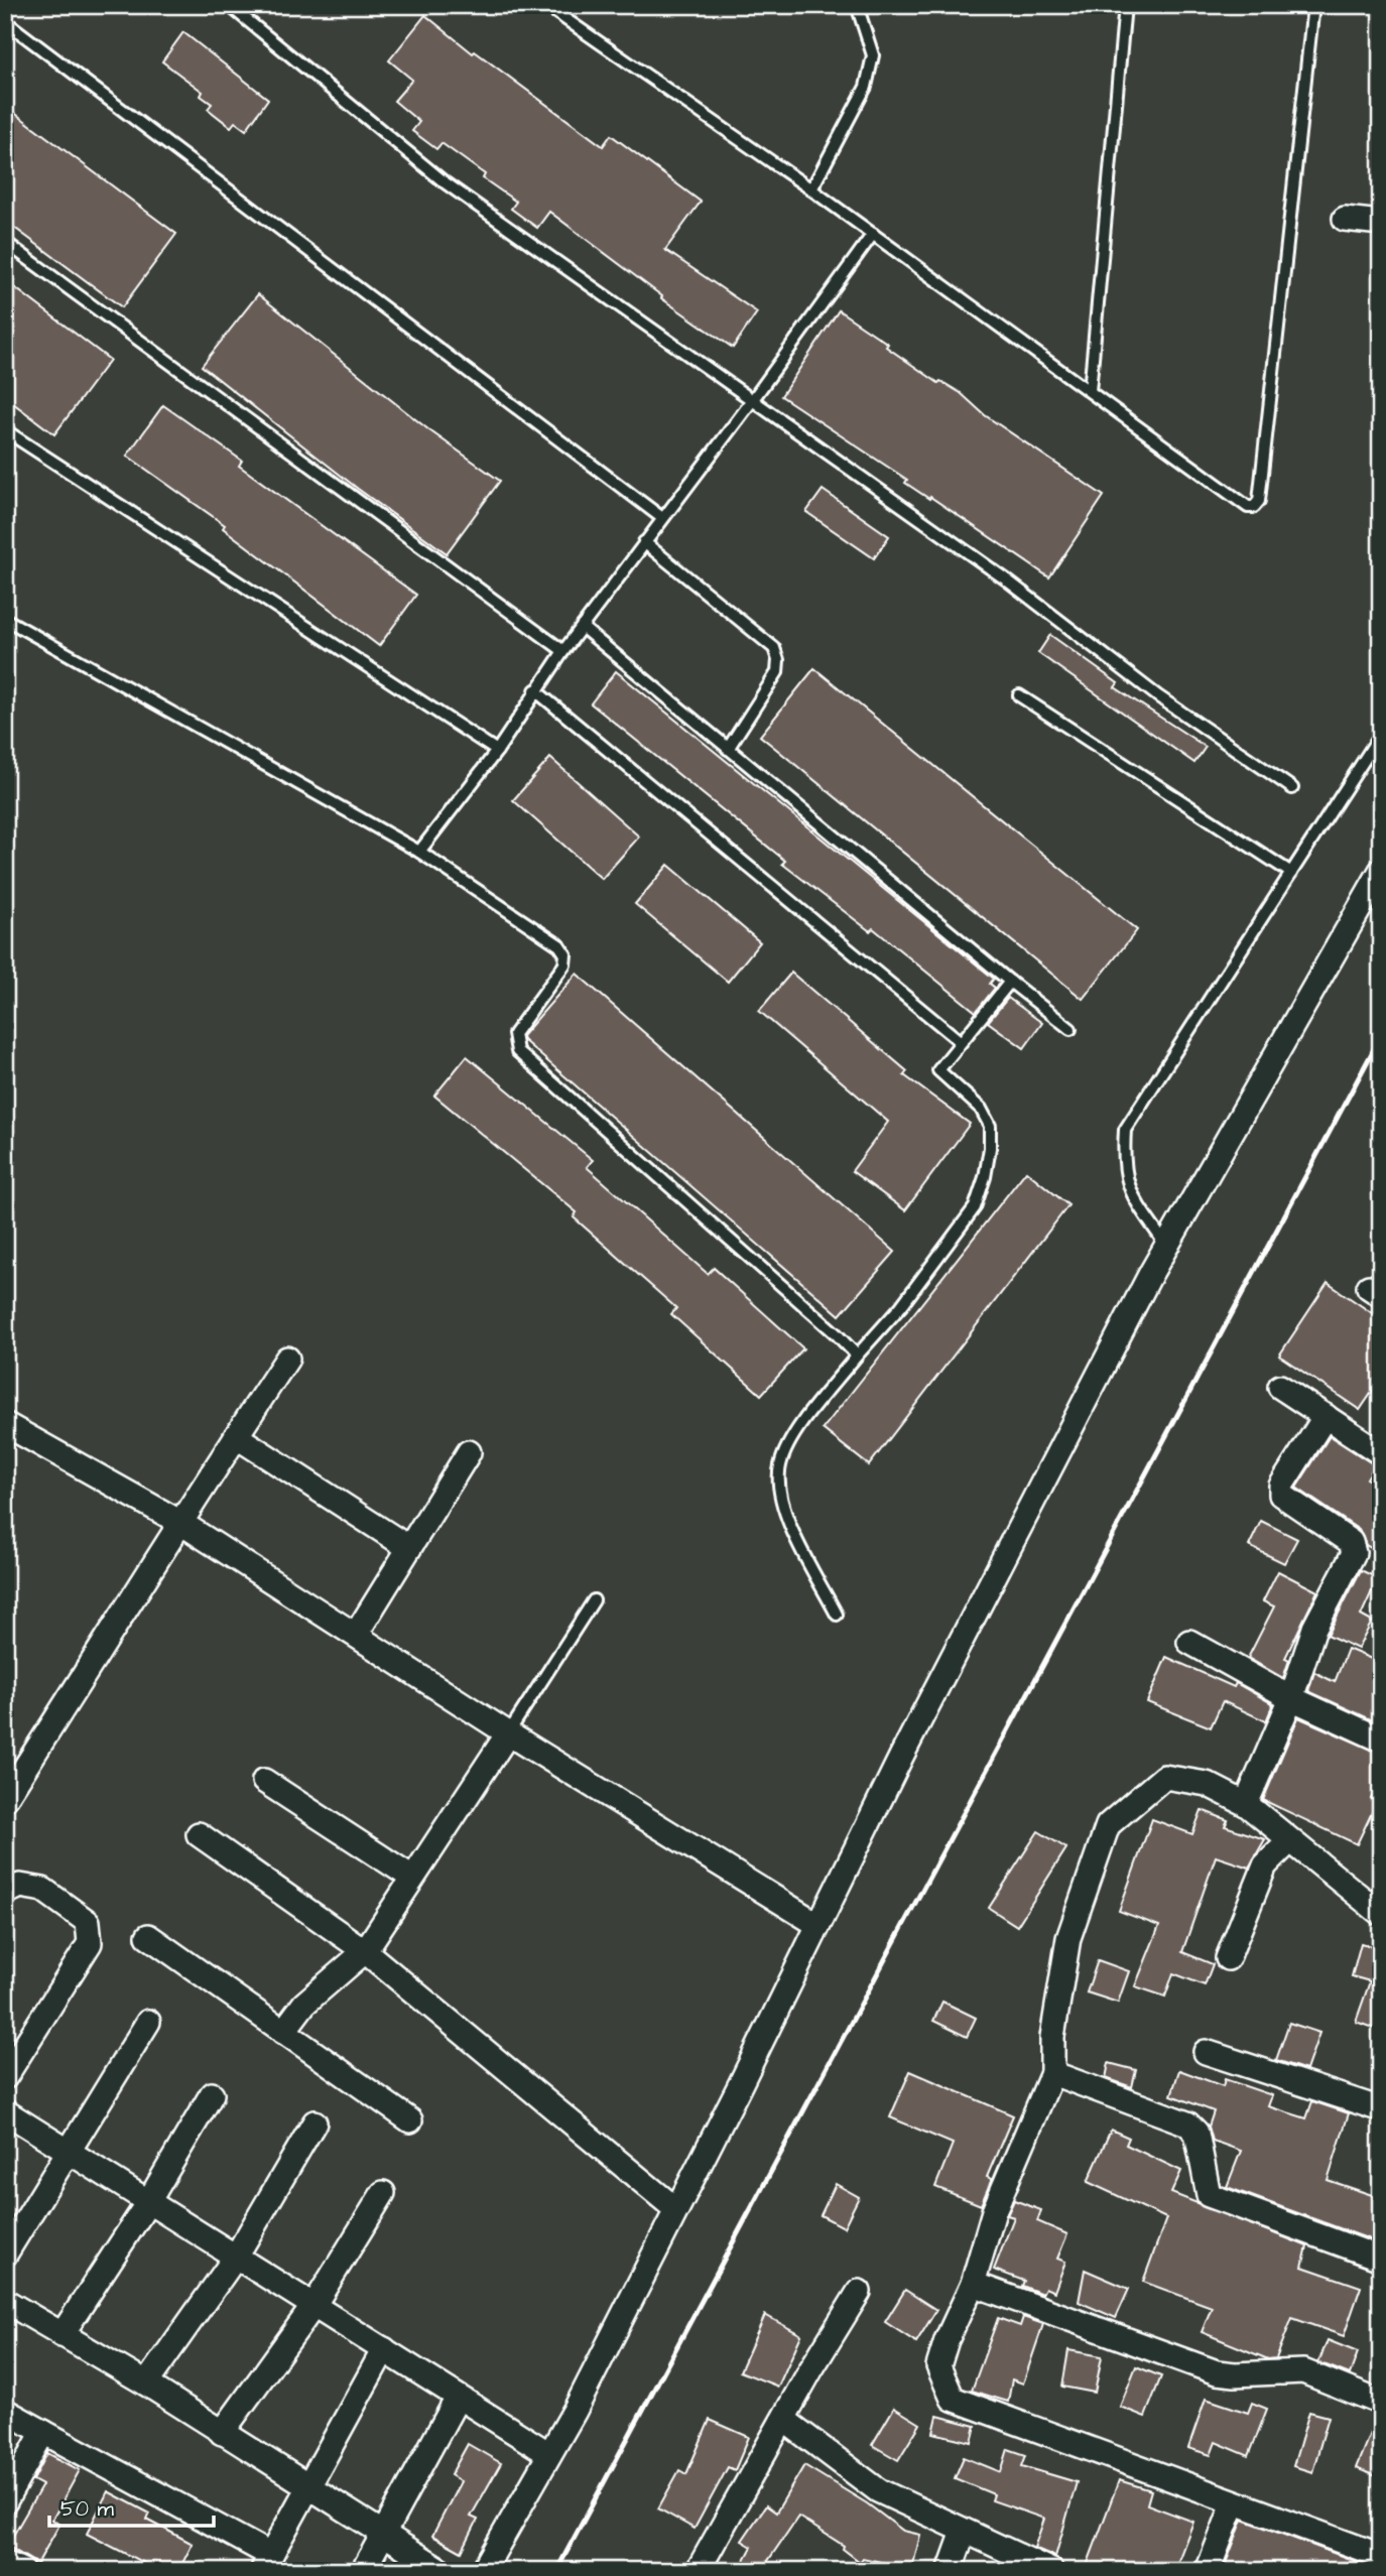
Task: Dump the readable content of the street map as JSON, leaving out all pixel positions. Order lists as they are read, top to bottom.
{
  "scale_bar": "50 m"
}
